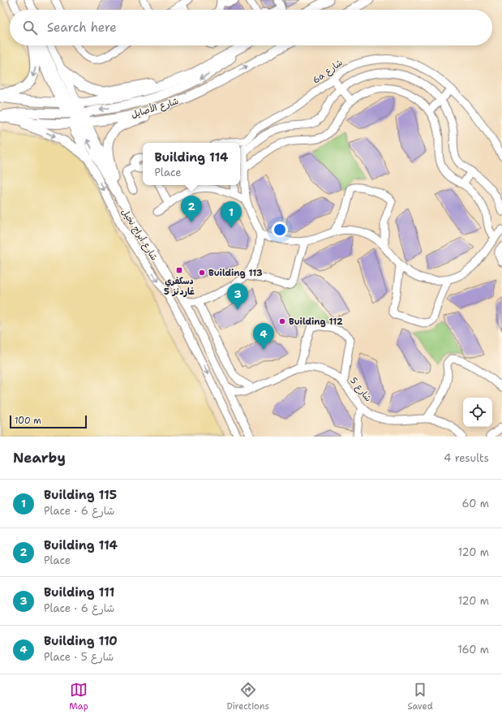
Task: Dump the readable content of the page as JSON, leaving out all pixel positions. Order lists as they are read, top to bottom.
{
  "streets": {
    "main road": ["شارع الأصايل"],
    "street": ["6a شارع", "شارع أبراج نخيل", "شارع 5"]
  },
  "crossings": [
    ["شارع الأصايل", "شارع أبراج نخيل"]
  ],
  "places": {
    "transit": ["دسكفري غاردنز 5"],
    "other": ["Building 113", "Building 112"]
  },
  "scale_bar": "100 m",
  "page": {
    "search": "Search here",
    "popup": ["Building 114", "Place"],
    "pins": [
      "2",
      "1",
      "3",
      "4"
    ],
    "scale": "100 m",
    "heading": ["Nearby", "4 results"],
    "list": [
      {
        "mark": "1",
        "name": "Building 115",
        "note": "Place · شارع 6",
        "value": "60 m"
      },
      {
        "mark": "2",
        "name": "Building 114",
        "note": "Place",
        "value": "120 m"
      },
      {
        "mark": "3",
        "name": "Building 111",
        "note": "Place · شارع 6",
        "value": "120 m"
      },
      {
        "mark": "4",
        "name": "Building 110",
        "note": "Place · شارع 5",
        "value": "160 m"
      }
    ],
    "nav": ["Map", "Directions", "Saved"]
  }
}
